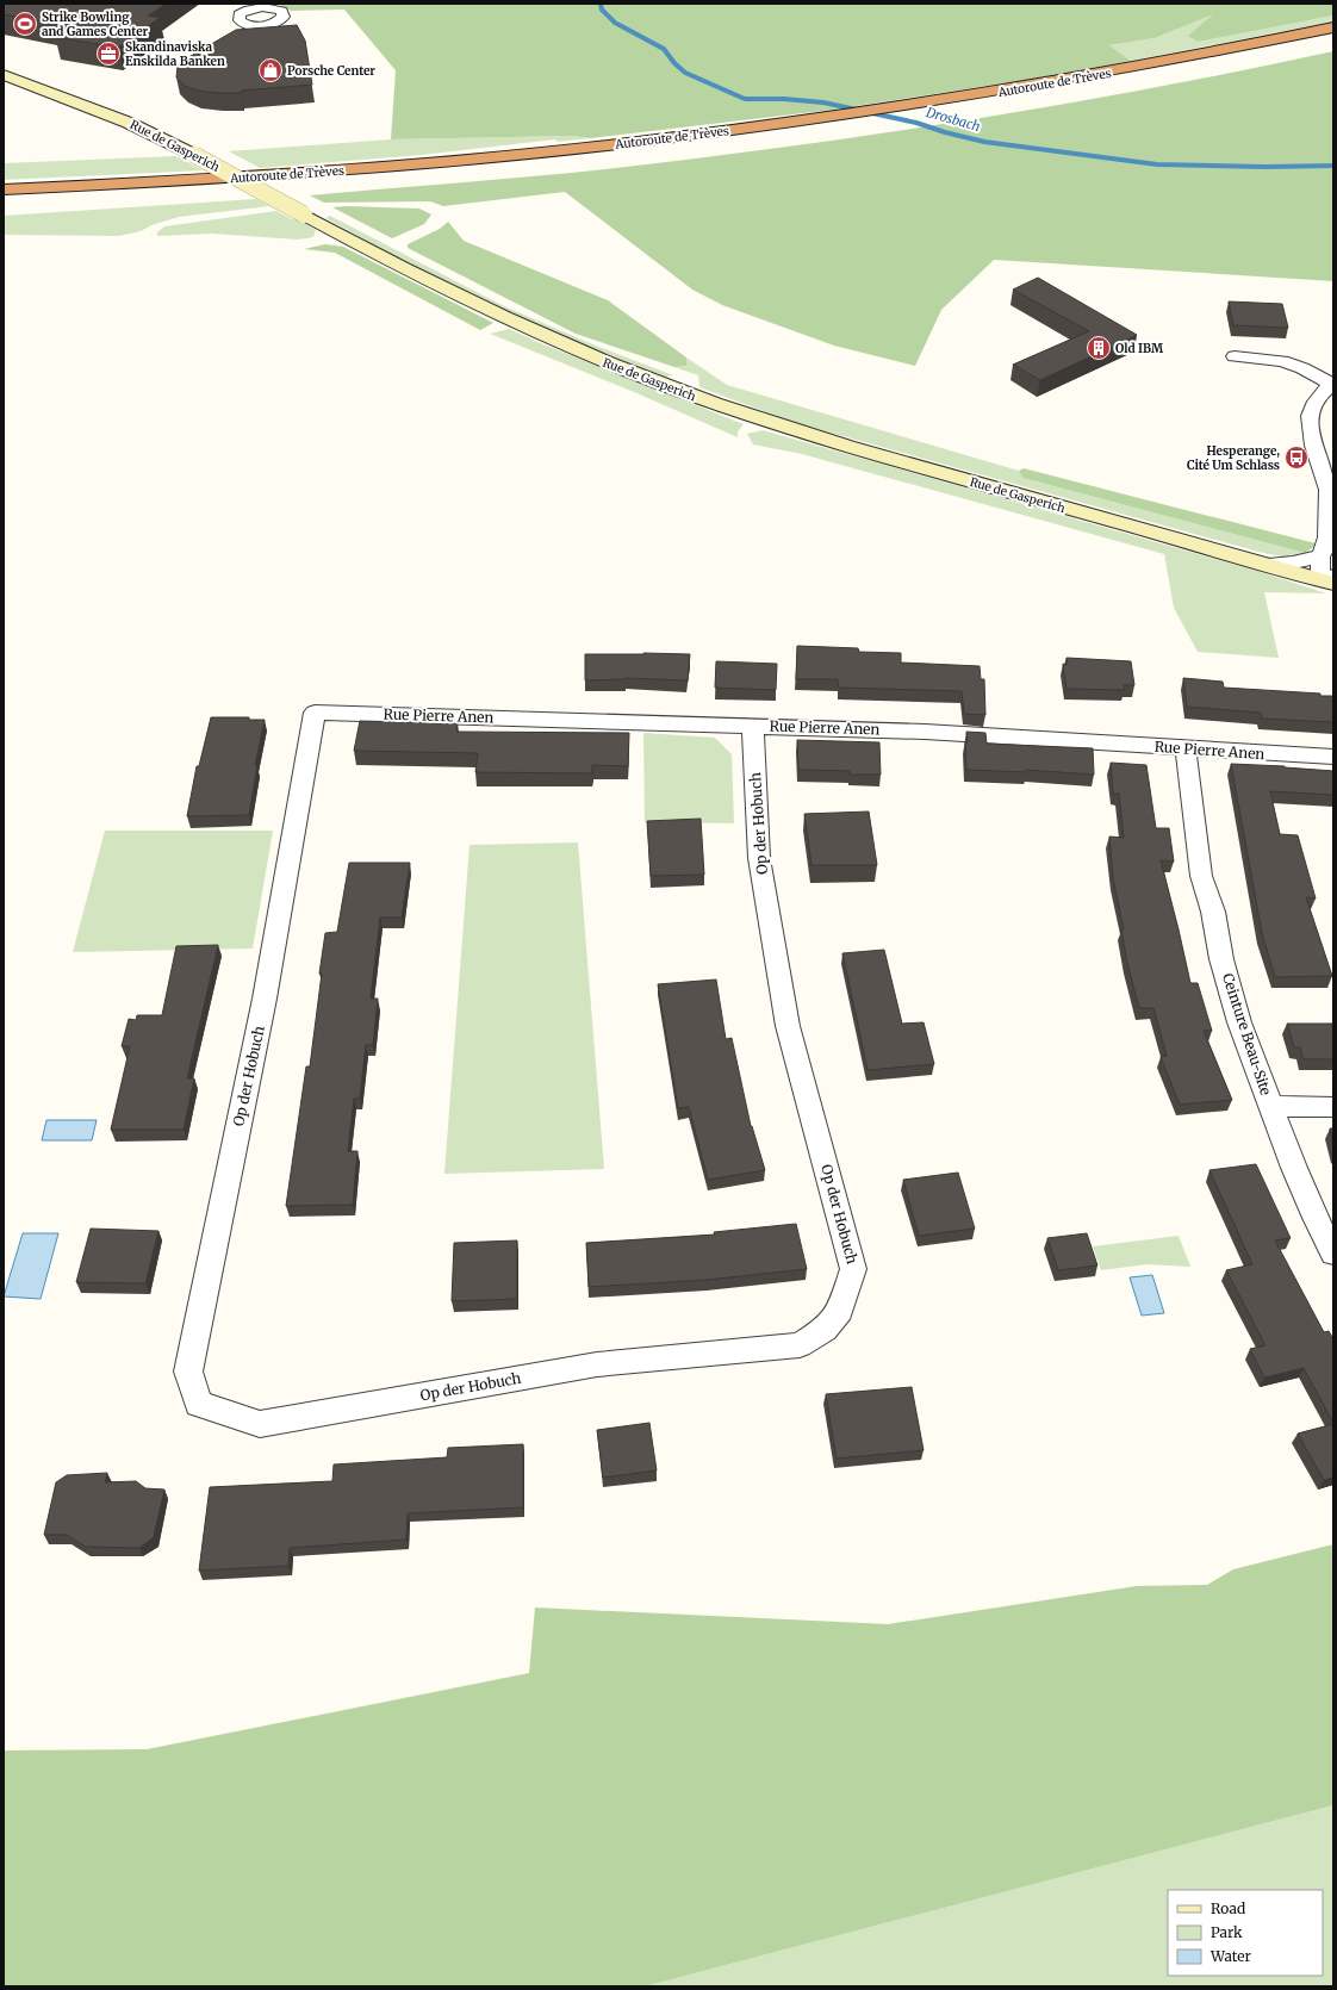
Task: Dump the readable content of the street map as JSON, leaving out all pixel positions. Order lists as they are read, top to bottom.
{
  "streets": {
    "highway": ["Autoroute de Trèves"],
    "main road": ["Rue de Gasperich"],
    "street": ["Rue Pierre Anen", "Op der Hobuch", "Ceinture Beau-Site"]
  },
  "crossings": [
    ["Rue Pierre Anen", "Op der Hobuch"],
    ["Rue Pierre Anen", "Ceinture Beau-Site"]
  ],
  "water": ["Drosbach"],
  "places": {
    "sports": ["Strike Bowling and Games Center"],
    "office": ["Skandinaviska Enskilda Banken"],
    "shop": ["Porsche Center"],
    "building": ["Old IBM"],
    "bus stop": ["Hesperange, Cité Um Schlass"]
  },
  "legend": ["Road", "Park", "Water"]
}
